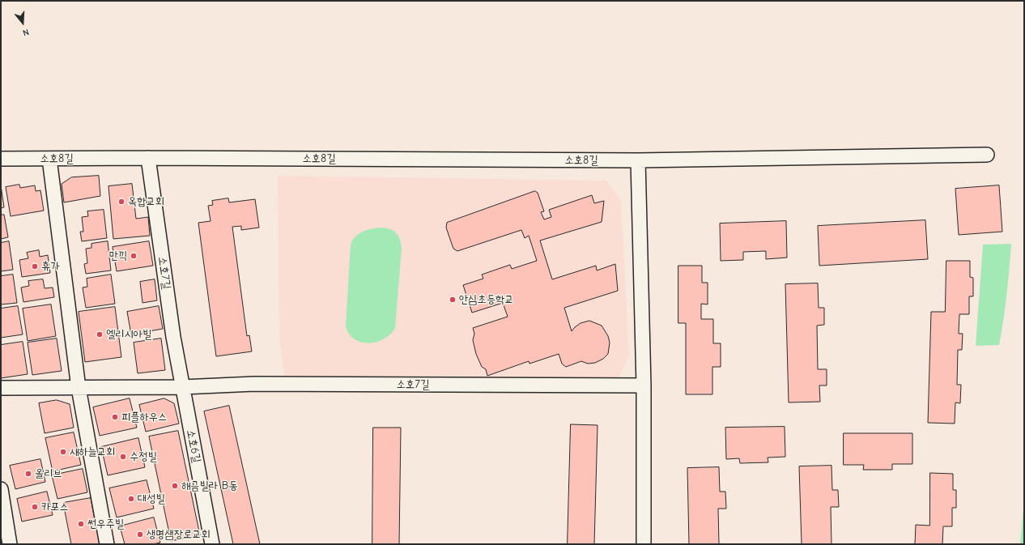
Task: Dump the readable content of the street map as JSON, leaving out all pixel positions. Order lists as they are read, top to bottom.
{
  "streets": {
    "street": ["소호8길", "소호7길", "소호6길"]
  },
  "crossings": [
    ["소호8길", "소호7길"],
    ["소호7길", "소호6길"]
  ],
  "places": [
    "옥합교회",
    "만끽",
    "휴가",
    "안심초등학교",
    "엘리시아빌",
    "피플하우스",
    "새하늘교회",
    "수정빌",
    "올리브",
    "해금빌라 B동",
    "대성빌",
    "카포스",
    "썬우주빌",
    "생명샘장로교회"
  ],
  "north": "bottom"
}
